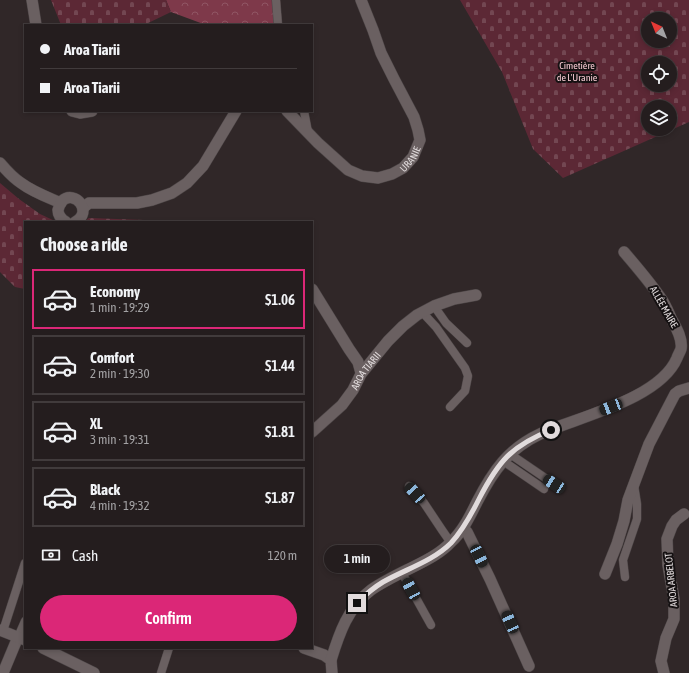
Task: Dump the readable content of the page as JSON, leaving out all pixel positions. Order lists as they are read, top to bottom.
{
  "streets": {
    "street": [
      "URANIE",
      "ALLÉE MAIRE",
      "AROA TIARII",
      "AROA ARBELOT"
    ]
  },
  "parks": ["Cimetière de L'Uranie"],
  "north": "top left",
  "page": {
    "banner": ["Aroa Tiarii", "Aroa Tiarii"],
    "heading": "Choose a ride",
    "list": [
      {
        "name": "Economy",
        "note": "1 min · 19:29",
        "value": "$1.06"
      },
      {
        "name": "Comfort",
        "note": "2 min · 19:30",
        "value": "$1.44"
      },
      {
        "name": "XL",
        "note": "3 min · 19:31",
        "value": "$1.81"
      },
      {
        "name": "Black",
        "note": "4 min · 19:32",
        "value": "$1.87"
      }
    ],
    "pay": ["Cash", "120 m"],
    "bubble": "1 min",
    "buttons": "Confirm"
  }
}
